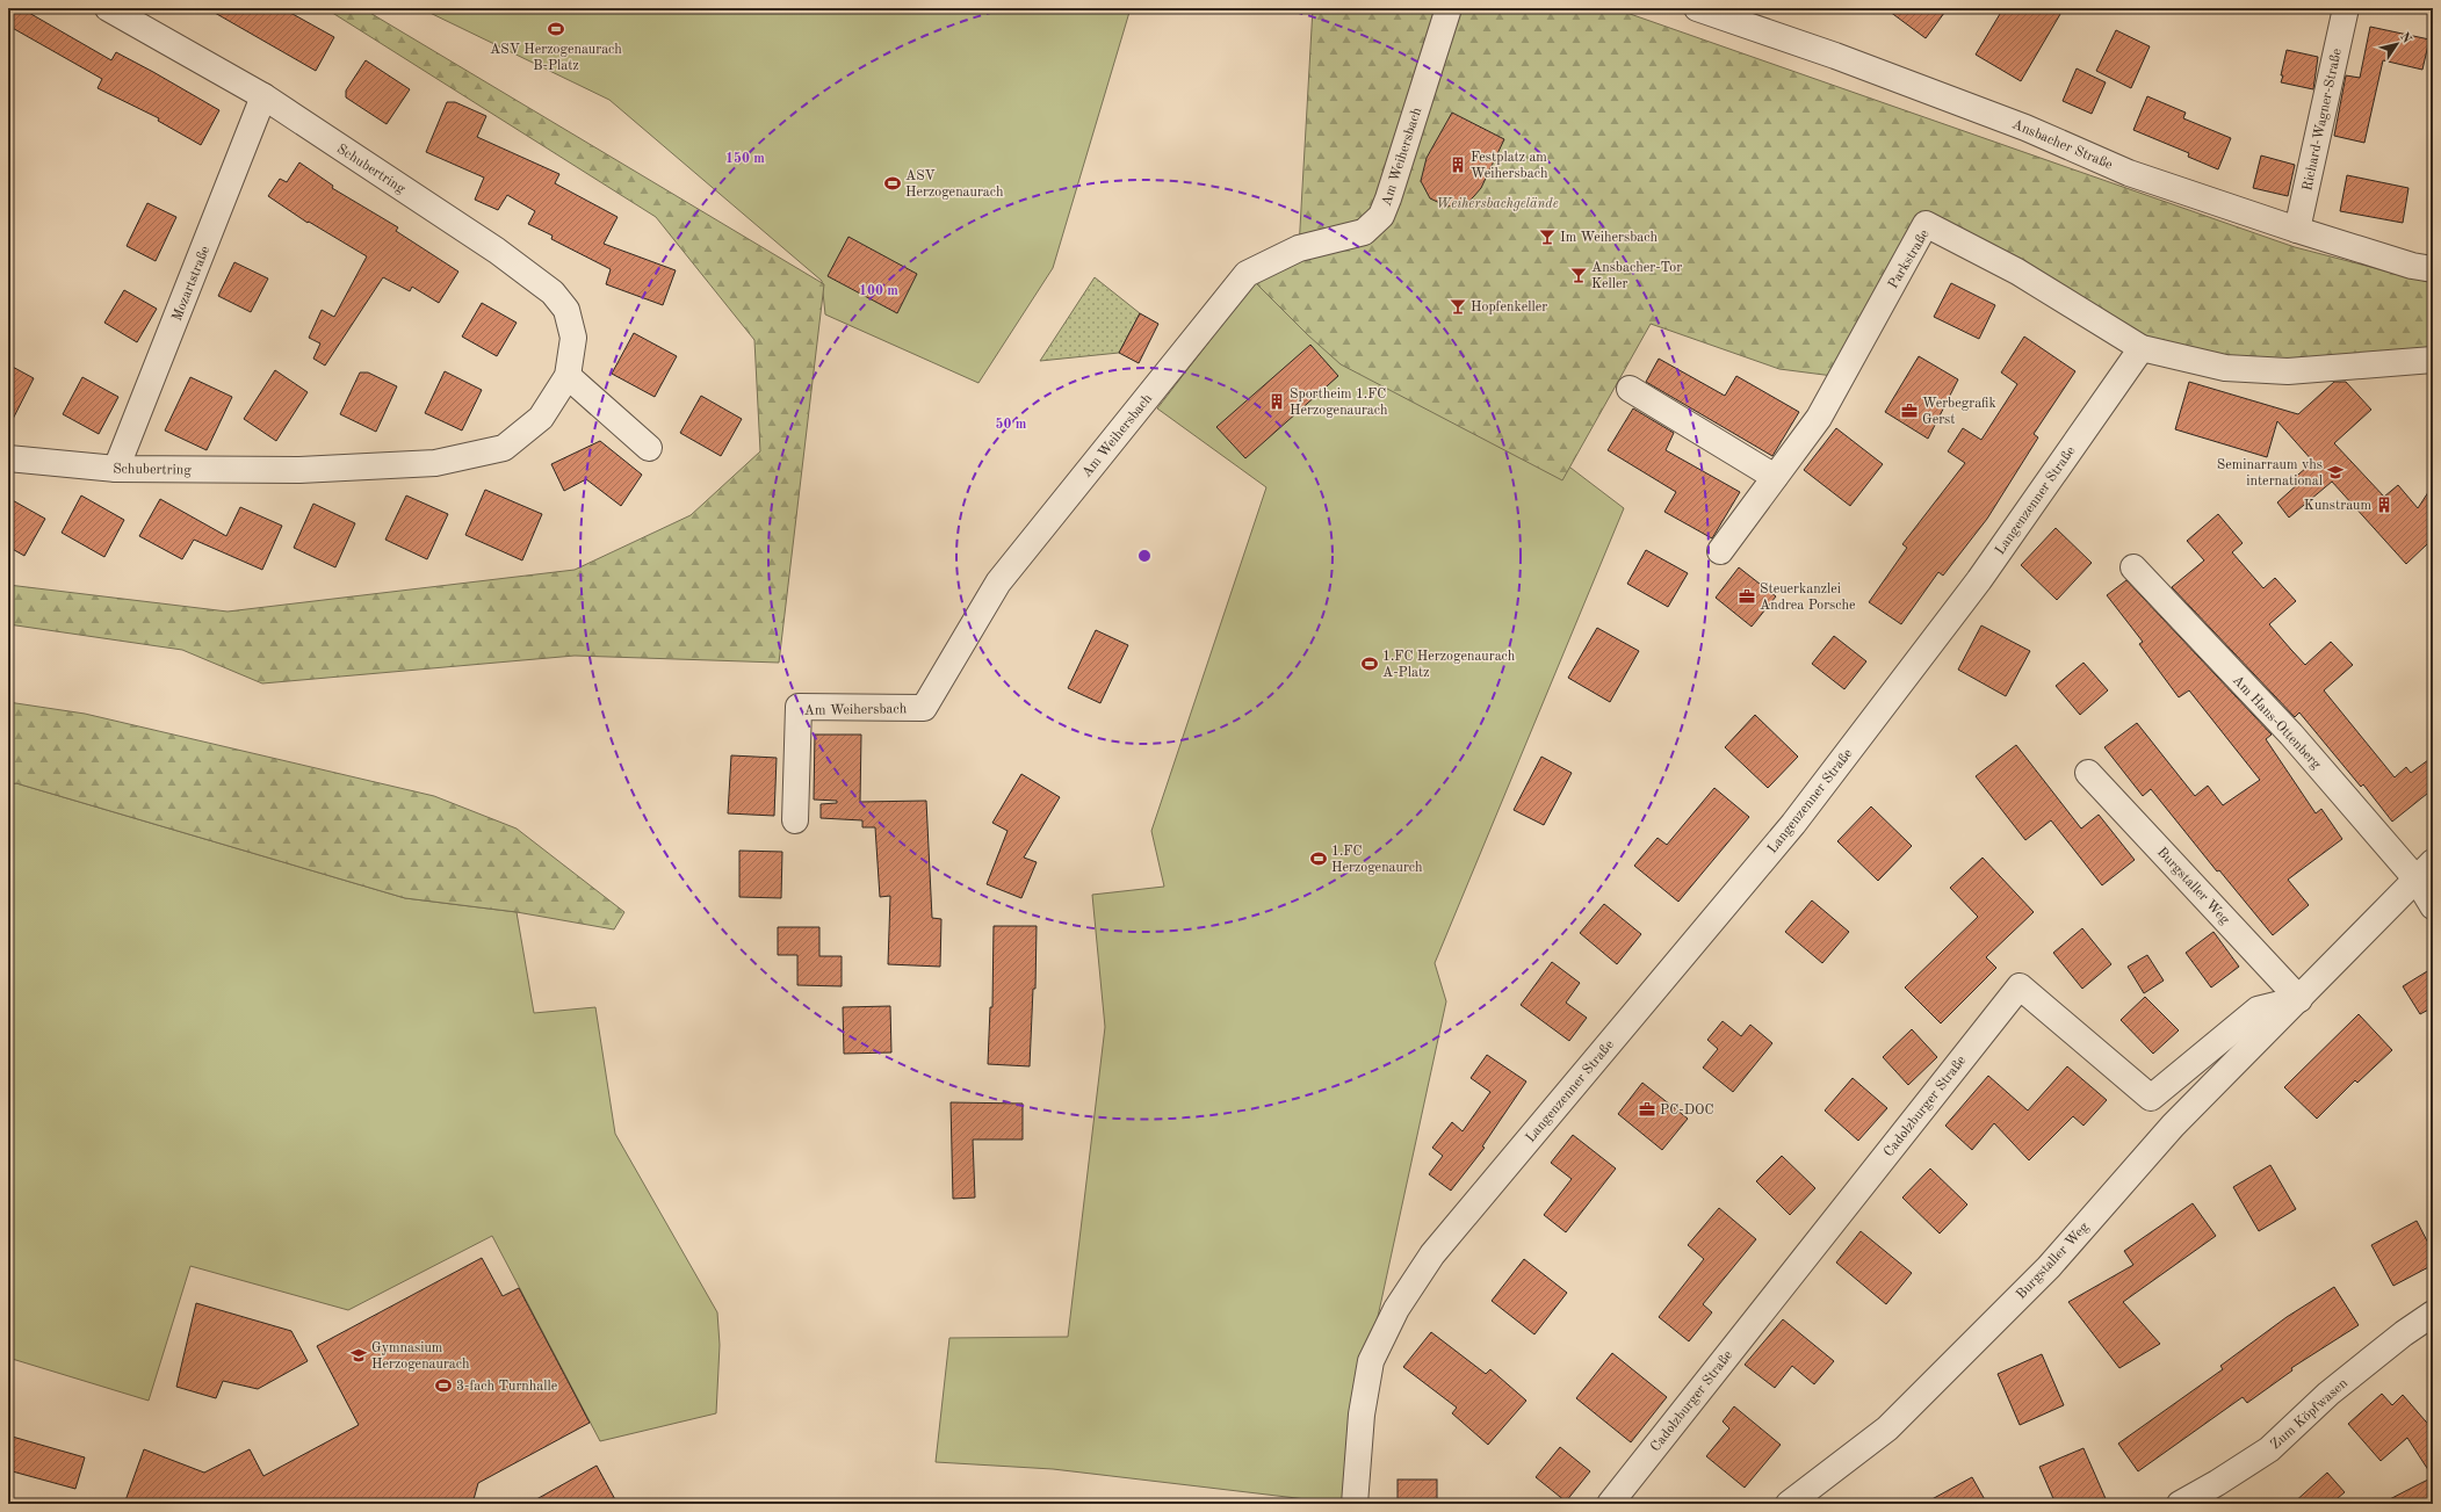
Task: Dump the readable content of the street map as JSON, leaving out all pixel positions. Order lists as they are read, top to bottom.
{
  "streets": {
    "street": [
      "Richard-Wagner-Straße",
      "Ansbacher Straße",
      "Am Weihersbach",
      "Schubertring",
      "Parkstraße",
      "Mozartstraße",
      "Langenzenner Straße",
      "Am Hans-Ottenberg",
      "Burgstaller Weg",
      "Cadolzburger Straße",
      "Zum Köpfwasen"
    ]
  },
  "crossings": [
    ["Richard-Wagner-Straße", "Ansbacher Straße"],
    ["Schubertring", "Mozartstraße"],
    ["Parkstraße", "Langenzenner Straße"],
    ["Am Hans-Ottenberg", "Burgstaller Weg"],
    ["Burgstaller Weg", "Cadolzburger Straße"]
  ],
  "parks": ["Weihersbachgelände"],
  "places": {
    "sports": [
      "ASV Herzogenaurach B-Platz",
      "ASV Herzogenaurach",
      "1.FC Herzogenaurach A-Platz",
      "1.FC Herzogenaurch",
      "3-fach Turnhalle"
    ],
    "building": ["Festplatz am Weihersbach", "Sportheim 1.FC Herzogenaurach", "Kunstraum"],
    "bar": ["Im Weihersbach", "Ansbacher-Tor Keller", "Hopfenkeller"],
    "office": ["Werbegrafik Gerst", "Steuerkanzlei Andrea Porsche", "PC-DOC"],
    "school or university": ["Seminarraum vhs international", "Gymnasium Herzogenaurach"]
  },
  "north": "top right",
  "rings": ["150 m", "100 m", "50 m"]
}
